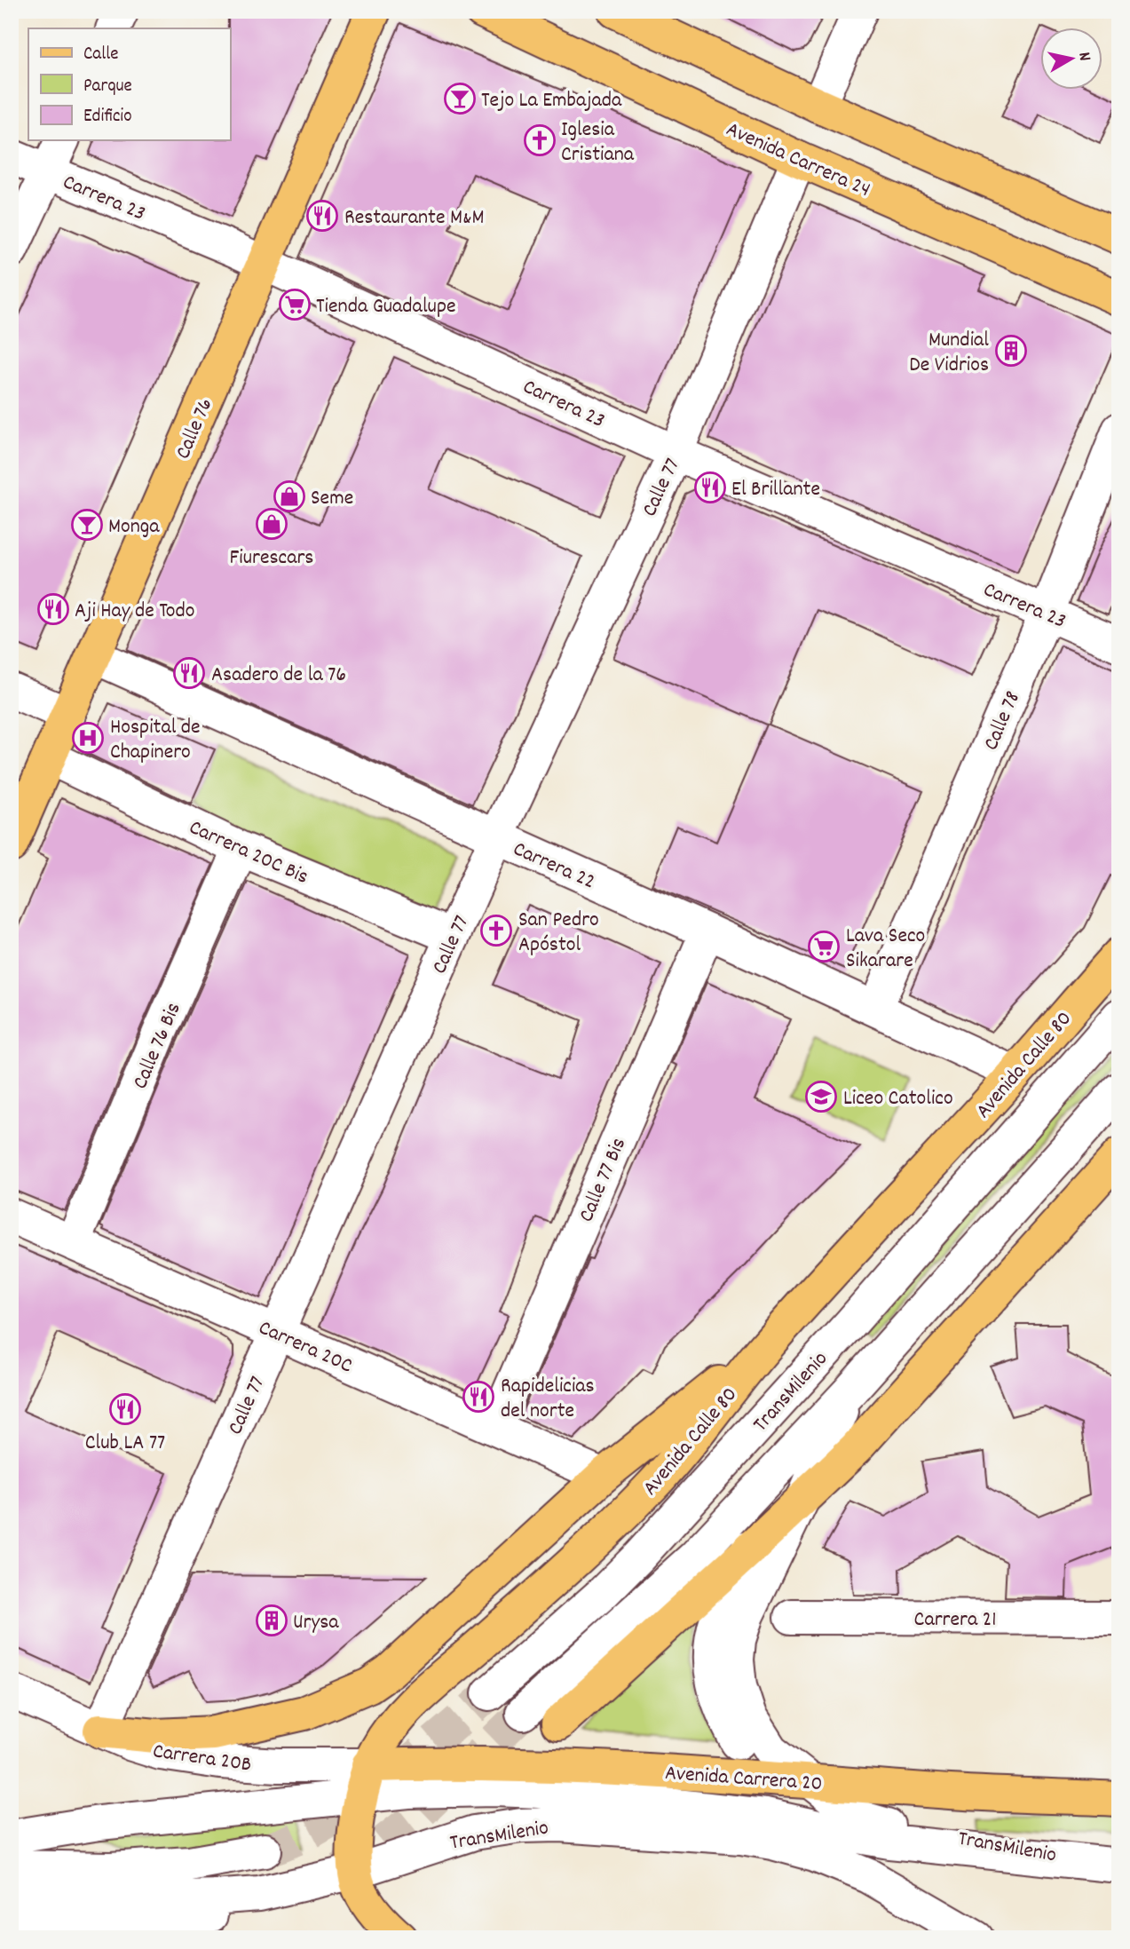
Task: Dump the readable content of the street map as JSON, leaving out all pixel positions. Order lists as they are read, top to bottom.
{
  "streets": {
    "main road": [
      "Avenida Carrera 24",
      "Calle 76",
      "Avenida Calle 80",
      "Avenida Carrera 20"
    ],
    "street": [
      "Carrera 23",
      "Calle 77",
      "Calle 78",
      "Carrera 20C Bis",
      "Carrera 22",
      "Calle 76 Bis",
      "Calle 77 Bis",
      "Carrera 20C",
      "TransMilenio",
      "Carrera 21",
      "Carrera 20B"
    ]
  },
  "crossings": [
    ["Avenida Carrera 24", "Calle 77"],
    ["Carrera 23", "Calle 76"],
    ["Carrera 23", "Calle 77"],
    ["Carrera 23", "Calle 78"],
    ["Calle 76", "Carrera 20C Bis"],
    ["Calle 76", "Carrera 22"],
    ["Calle 77", "Carrera 20C Bis"],
    ["Calle 77", "Carrera 22"],
    ["Calle 77", "Carrera 20C"],
    ["Calle 77", "Carrera 20B"],
    ["Calle 78", "Carrera 22"],
    ["Carrera 20C Bis", "Calle 76 Bis"],
    ["Carrera 22", "Avenida Calle 80"],
    ["Carrera 22", "Calle 77 Bis"],
    ["Calle 76 Bis", "Carrera 20C"],
    ["Avenida Calle 80", "TransMilenio"],
    ["Avenida Calle 80", "Carrera 20B"],
    ["Avenida Calle 80", "Avenida Carrera 20"],
    ["Calle 77 Bis", "Carrera 20C"],
    ["TransMilenio", "Carrera 20B"],
    ["TransMilenio", "Avenida Carrera 20"],
    ["Carrera 20B", "Avenida Carrera 20"]
  ],
  "places": {
    "bar": ["Tejo La Embajada", "Monga"],
    "church": ["Iglesia Cristiana", "San Pedro Apóstol"],
    "restaurant": [
      "Restaurante M&M",
      "El Brillante",
      "Aji Hay de Todo",
      "Asadero de la 76",
      "Rapidelicias del norte",
      "Club LA 77"
    ],
    "supermarket": ["Tienda Guadalupe", "Lava Seco Sikarare"],
    "building": ["Mundial De Vidrios", "Urysa"],
    "shop": ["Seme", "Fiurescars"],
    "hospital": ["Hospital de Chapinero"],
    "school or university": ["Liceo Catolico"]
  },
  "legend": ["Calle", "Parque", "Edificio"],
  "north": "right"
}
